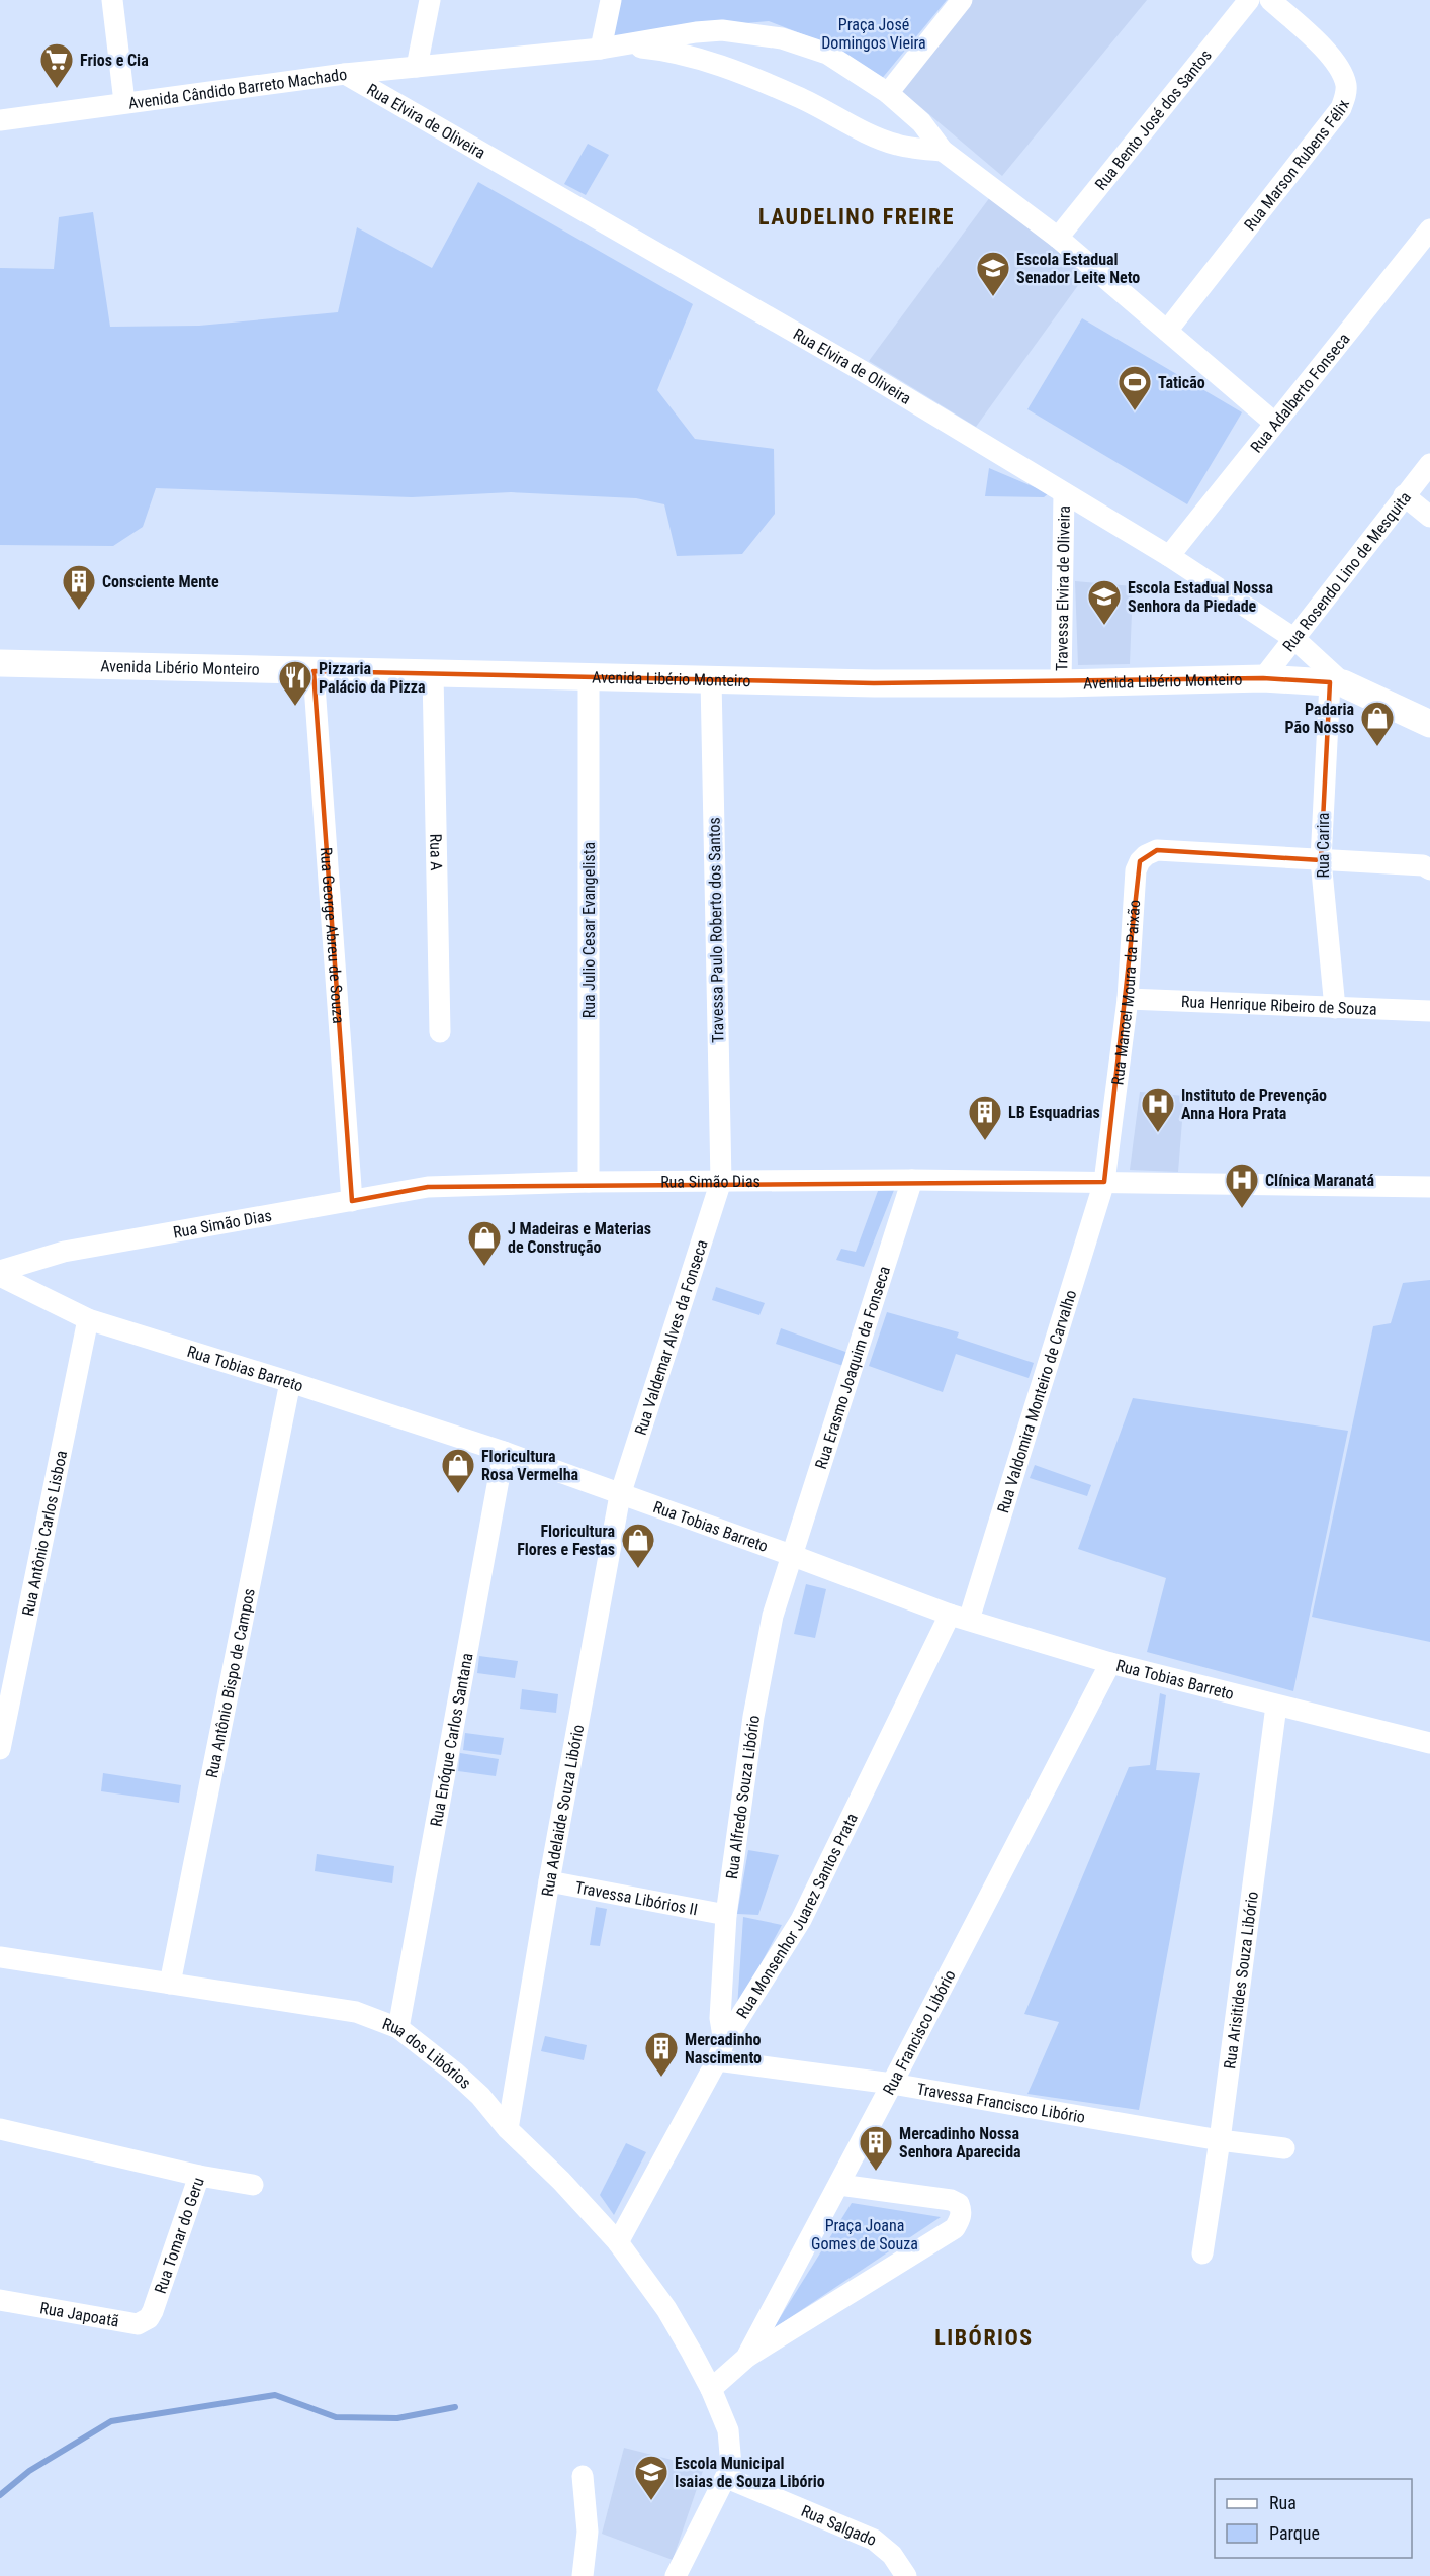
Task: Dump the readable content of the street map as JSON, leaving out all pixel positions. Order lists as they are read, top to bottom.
{
  "streets": {
    "main road": ["Avenida Libério Monteiro"],
    "street": [
      "Avenida Cândido Barreto Machado",
      "Rua Bento José dos Santos",
      "Rua Elvira de Oliveira",
      "Rua Marson Rubens Félix",
      "Rua Adalberto Fonseca",
      "Rua Rosendo Lino de Mesquita",
      "Travessa Elvira de Oliveira",
      "Rua Carira",
      "Rua A",
      "Rua Julio Cesar Evangelista",
      "Travessa Paulo Roberto dos Santos",
      "Rua George Abreu de Souza",
      "Rua Manoel Moura da Paixão",
      "Rua Henrique Ribeiro de Souza",
      "Rua Simão Dias",
      "Rua Valdemar Alves da Fonseca",
      "Rua Tobias Barreto",
      "Rua Erasmo Joaquim da Fonseca",
      "Rua Valdomira Monteiro de Carvalho",
      "Rua Antônio Carlos Lisboa",
      "Rua Antônio Bispo de Campos",
      "Rua Enóque Carlos Santana",
      "Rua Alfredo Souza Libório",
      "Rua Adelaide Souza Libório",
      "Travessa Libórios II",
      "Rua Monsenhor Juarez Santos Prata",
      "Rua Arisitides Souza Libório",
      "Rua Francisco Libório",
      "Rua dos Libórios",
      "Travessa Francisco Libório",
      "Rua Tomar do Geru",
      "Rua Japoatã",
      "Rua Salgado"
    ]
  },
  "crossings": [
    ["Avenida Cândido Barreto Machado", "Rua Elvira de Oliveira"],
    ["Rua Elvira de Oliveira", "Rua Adalberto Fonseca"],
    ["Rua Elvira de Oliveira", "Rua Rosendo Lino de Mesquita"],
    ["Rua Elvira de Oliveira", "Travessa Elvira de Oliveira"],
    ["Rua Elvira de Oliveira", "Avenida Libério Monteiro"],
    ["Rua Elvira de Oliveira", "Rua Carira"],
    ["Rua Rosendo Lino de Mesquita", "Avenida Libério Monteiro"],
    ["Travessa Elvira de Oliveira", "Avenida Libério Monteiro"],
    ["Avenida Libério Monteiro", "Rua Carira"],
    ["Avenida Libério Monteiro", "Rua A"],
    ["Avenida Libério Monteiro", "Rua Julio Cesar Evangelista"],
    ["Avenida Libério Monteiro", "Travessa Paulo Roberto dos Santos"],
    ["Avenida Libério Monteiro", "Rua George Abreu de Souza"],
    ["Rua Carira", "Rua Manoel Moura da Paixão"],
    ["Rua Carira", "Rua Henrique Ribeiro de Souza"],
    ["Rua Julio Cesar Evangelista", "Rua Simão Dias"],
    ["Travessa Paulo Roberto dos Santos", "Rua Simão Dias"],
    ["Travessa Paulo Roberto dos Santos", "Rua Valdemar Alves da Fonseca"],
    ["Rua George Abreu de Souza", "Rua Simão Dias"],
    ["Rua Manoel Moura da Paixão", "Rua Henrique Ribeiro de Souza"],
    ["Rua Manoel Moura da Paixão", "Rua Simão Dias"],
    ["Rua Manoel Moura da Paixão", "Rua Valdomira Monteiro de Carvalho"],
    ["Rua Simão Dias", "Rua Valdemar Alves da Fonseca"],
    ["Rua Simão Dias", "Rua Tobias Barreto"],
    ["Rua Simão Dias", "Rua Erasmo Joaquim da Fonseca"],
    ["Rua Simão Dias", "Rua Valdomira Monteiro de Carvalho"],
    ["Rua Valdemar Alves da Fonseca", "Rua Tobias Barreto"],
    ["Rua Valdemar Alves da Fonseca", "Rua Adelaide Souza Libório"],
    ["Rua Tobias Barreto", "Rua Erasmo Joaquim da Fonseca"],
    ["Rua Tobias Barreto", "Rua Valdomira Monteiro de Carvalho"],
    ["Rua Tobias Barreto", "Rua Antônio Carlos Lisboa"],
    ["Rua Tobias Barreto", "Rua Antônio Bispo de Campos"],
    ["Rua Tobias Barreto", "Rua Enóque Carlos Santana"],
    ["Rua Tobias Barreto", "Rua Alfredo Souza Libório"],
    ["Rua Tobias Barreto", "Rua Adelaide Souza Libório"],
    ["Rua Tobias Barreto", "Rua Monsenhor Juarez Santos Prata"],
    ["Rua Tobias Barreto", "Rua Arisitides Souza Libório"],
    ["Rua Tobias Barreto", "Rua Francisco Libório"],
    ["Rua Erasmo Joaquim da Fonseca", "Rua Alfredo Souza Libório"],
    ["Rua Valdomira Monteiro de Carvalho", "Rua Monsenhor Juarez Santos Prata"],
    ["Rua Antônio Bispo de Campos", "Rua dos Libórios"],
    ["Rua Enóque Carlos Santana", "Rua dos Libórios"],
    ["Rua Alfredo Souza Libório", "Travessa Libórios II"],
    ["Rua Alfredo Souza Libório", "Rua Monsenhor Juarez Santos Prata"],
    ["Rua Alfredo Souza Libório", "Travessa Francisco Libório"],
    ["Rua Adelaide Souza Libório", "Travessa Libórios II"],
    ["Rua Adelaide Souza Libório", "Rua dos Libórios"],
    ["Rua Monsenhor Juarez Santos Prata", "Rua dos Libórios"],
    ["Rua Monsenhor Juarez Santos Prata", "Travessa Francisco Libório"],
    ["Rua Arisitides Souza Libório", "Travessa Francisco Libório"],
    ["Rua Francisco Libório", "Rua dos Libórios"],
    ["Rua Francisco Libório", "Travessa Francisco Libório"],
    ["Rua dos Libórios", "Rua Salgado"],
    ["Rua Tomar do Geru", "Rua Japoatã"]
  ],
  "districts": ["LAUDELINO FREIRE", "LIBÓRIOS"],
  "parks": ["Praça José Domingos Vieira", "Praça Joana Gomes de Souza"],
  "places": {
    "supermarket": ["Frios e Cia"],
    "school or university": ["Escola Estadual Senador Leite Neto", "Escola Estadual Nossa Senhora da Piedade", "Escola Municipal Isaias de Souza Libório"],
    "sports": ["Taticão"],
    "building": [
      "Consciente Mente",
      "LB Esquadrias",
      "Mercadinho Nascimento",
      "Mercadinho Nossa Senhora Aparecida"
    ],
    "restaurant": ["Pizzaria Palácio da Pizza"],
    "shop": [
      "Padaria Pão Nosso",
      "J Madeiras e Materias de Construção",
      "Floricultura Rosa Vermelha",
      "Floricultura Flores e Festas"
    ],
    "hospital": ["Instituto de Prevenção Anna Hora Prata", "Clínica Maranatá"]
  },
  "legend": ["Rua", "Parque"]
}
